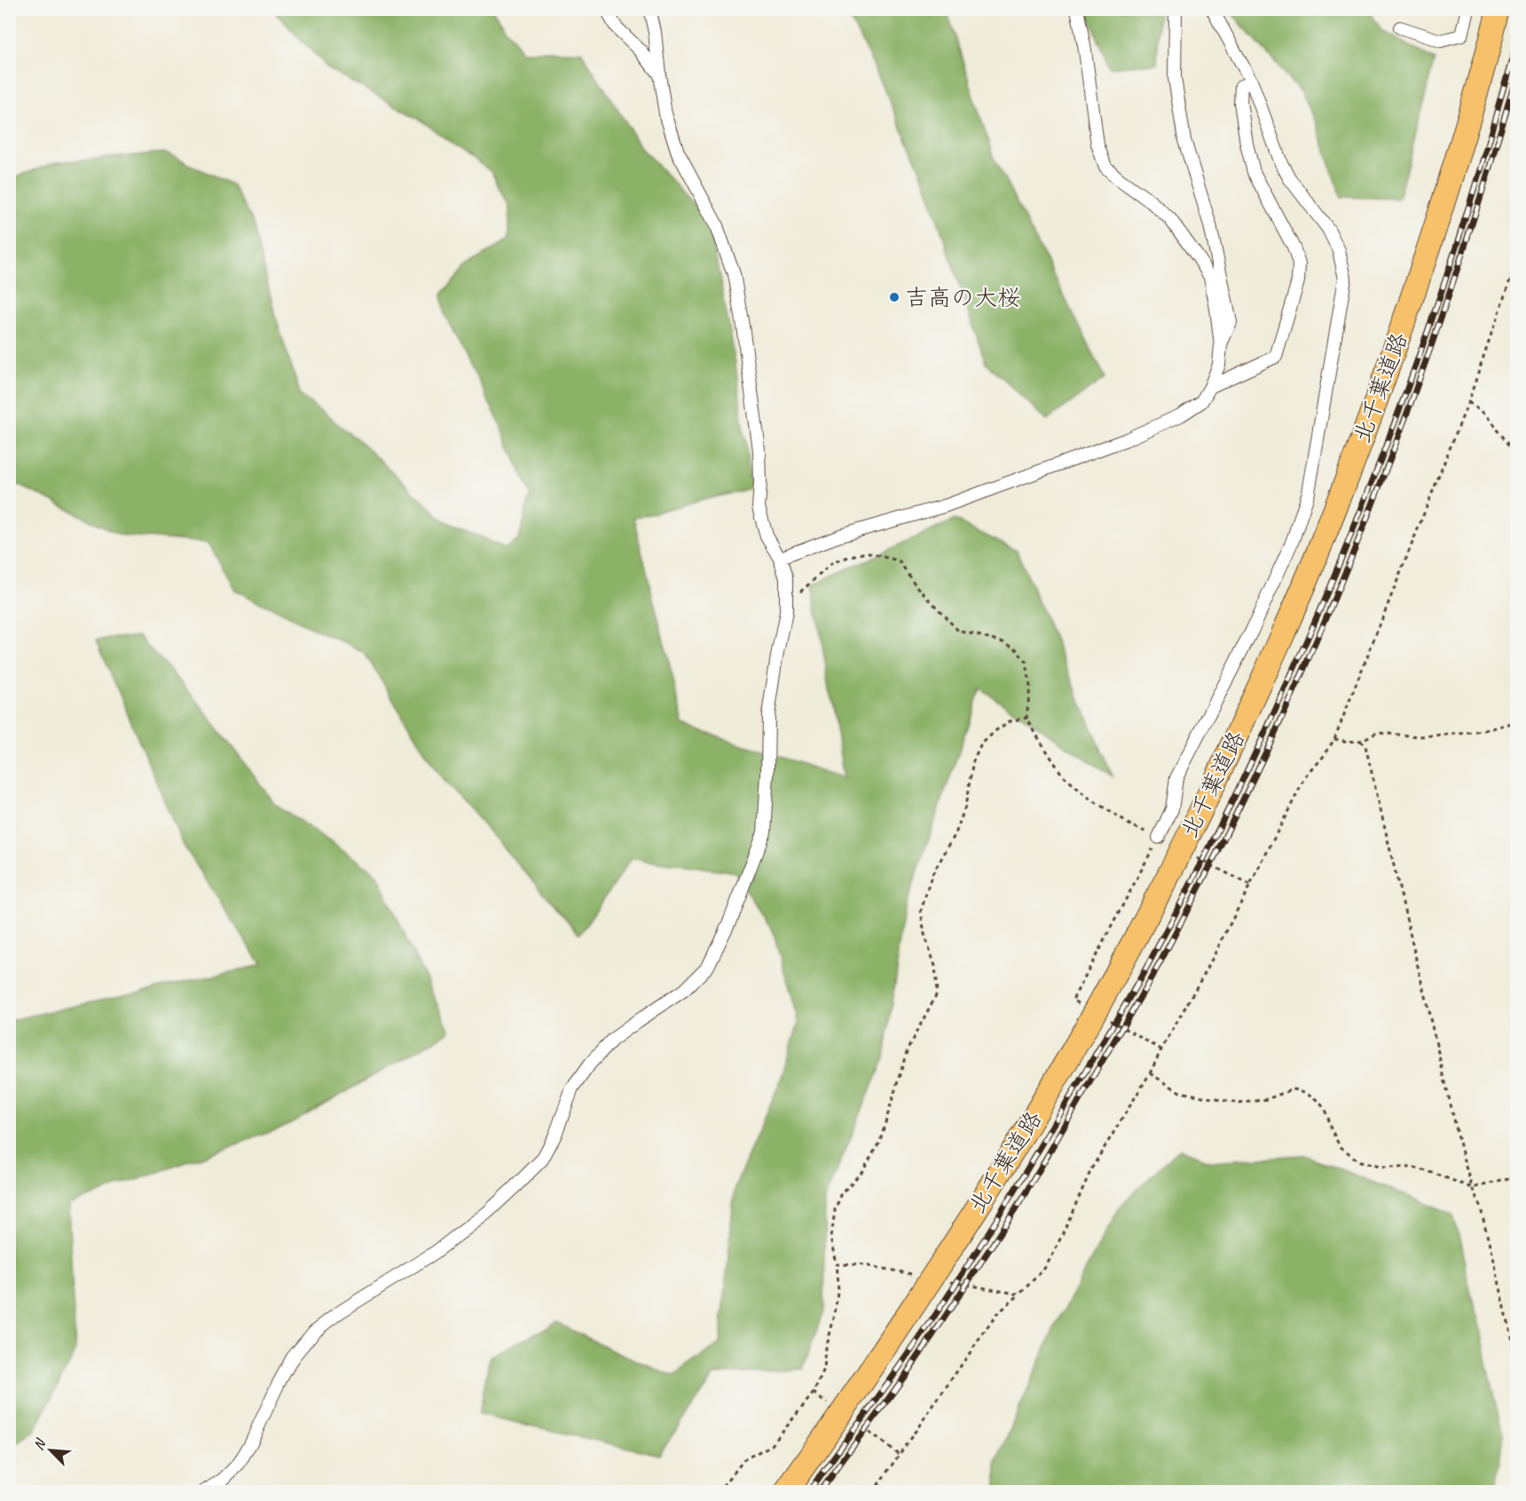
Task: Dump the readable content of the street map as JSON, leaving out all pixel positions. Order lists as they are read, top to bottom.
{
  "streets": {
    "highway": ["北千葉道路"]
  },
  "places": ["吉高の大桜"],
  "north": "top left"
}
